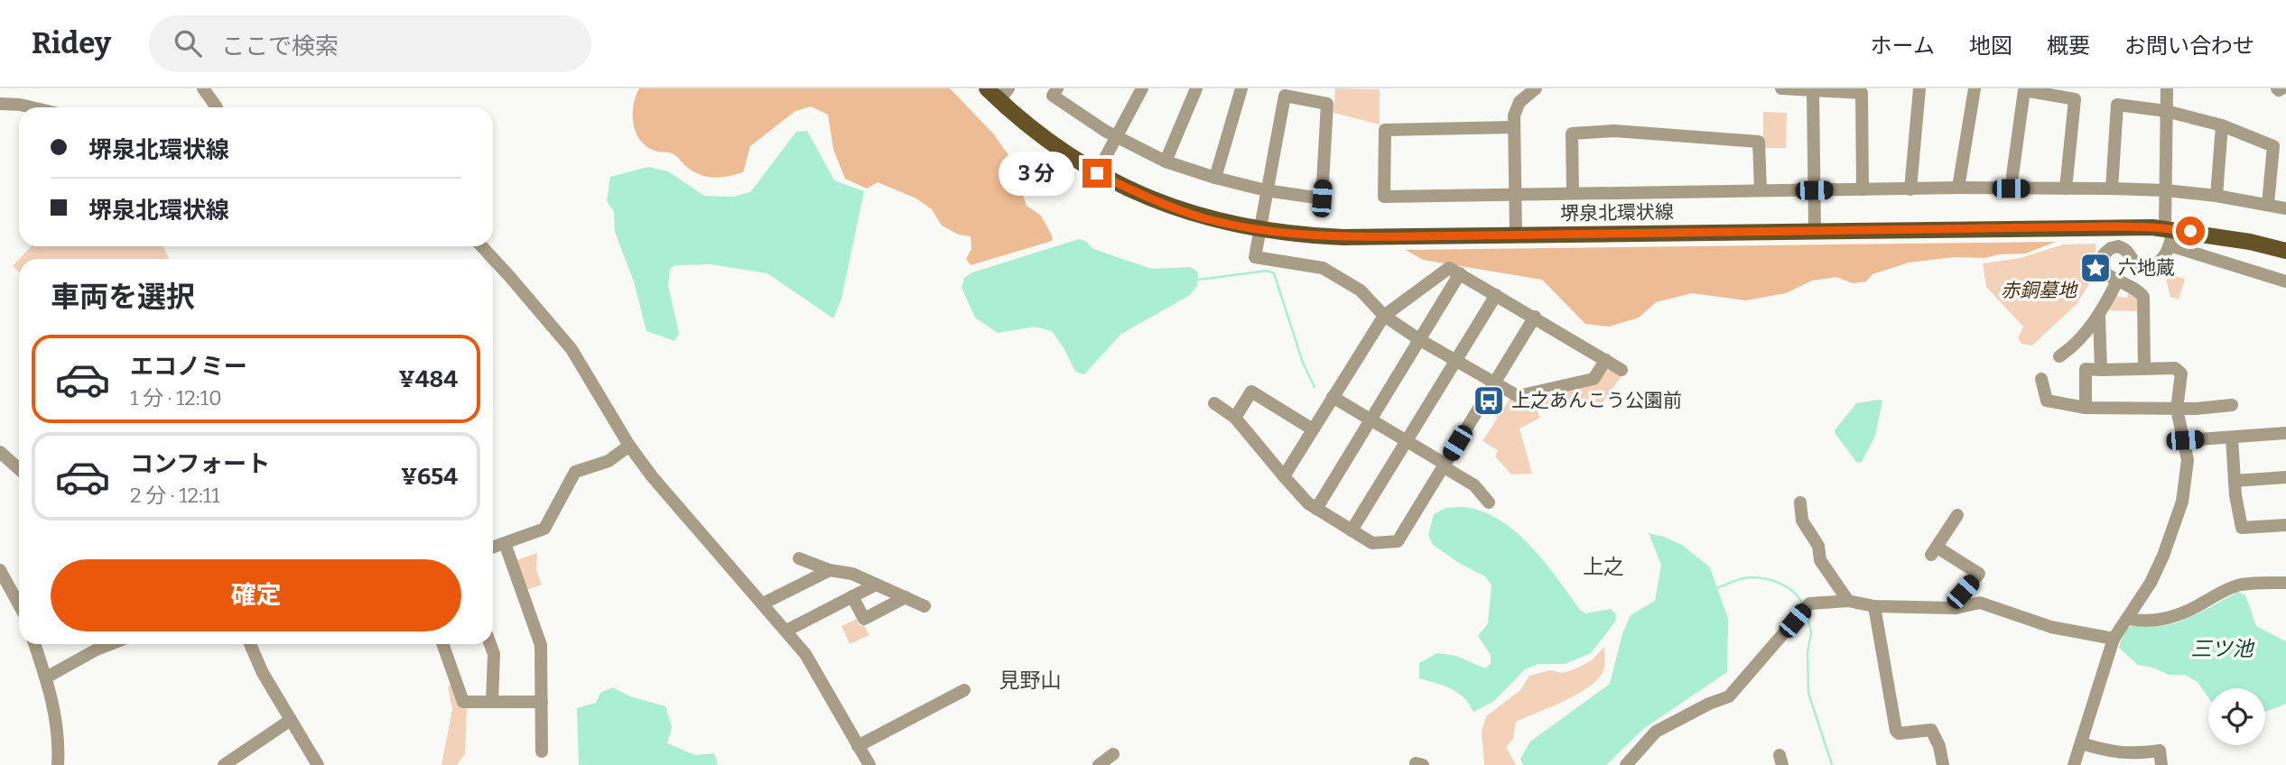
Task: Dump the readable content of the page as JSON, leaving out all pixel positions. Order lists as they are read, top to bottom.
{
  "streets": {
    "main road": ["堺泉北環状線"]
  },
  "districts": ["上之", "見野山"],
  "water": ["三ツ池"],
  "parks": ["赤銅墓地"],
  "places": {
    "place": ["六地蔵"],
    "bus stop": ["上之あんこう公園前"]
  },
  "page": {
    "header": "Ridey",
    "search": "ここで検索",
    "nav": [
      "ホーム",
      "地図",
      "概要",
      "お問い合わせ"
    ],
    "banner": ["堺泉北環状線", "堺泉北環状線"],
    "bubble": "3 分",
    "heading": "車両を選択",
    "list": [
      {
        "name": "エコノミー",
        "note": "1 分 · 12:10",
        "value": "¥484"
      },
      {
        "name": "コンフォート",
        "note": "2 分 · 12:11",
        "value": "¥654"
      }
    ],
    "buttons": "確定"
  }
}
